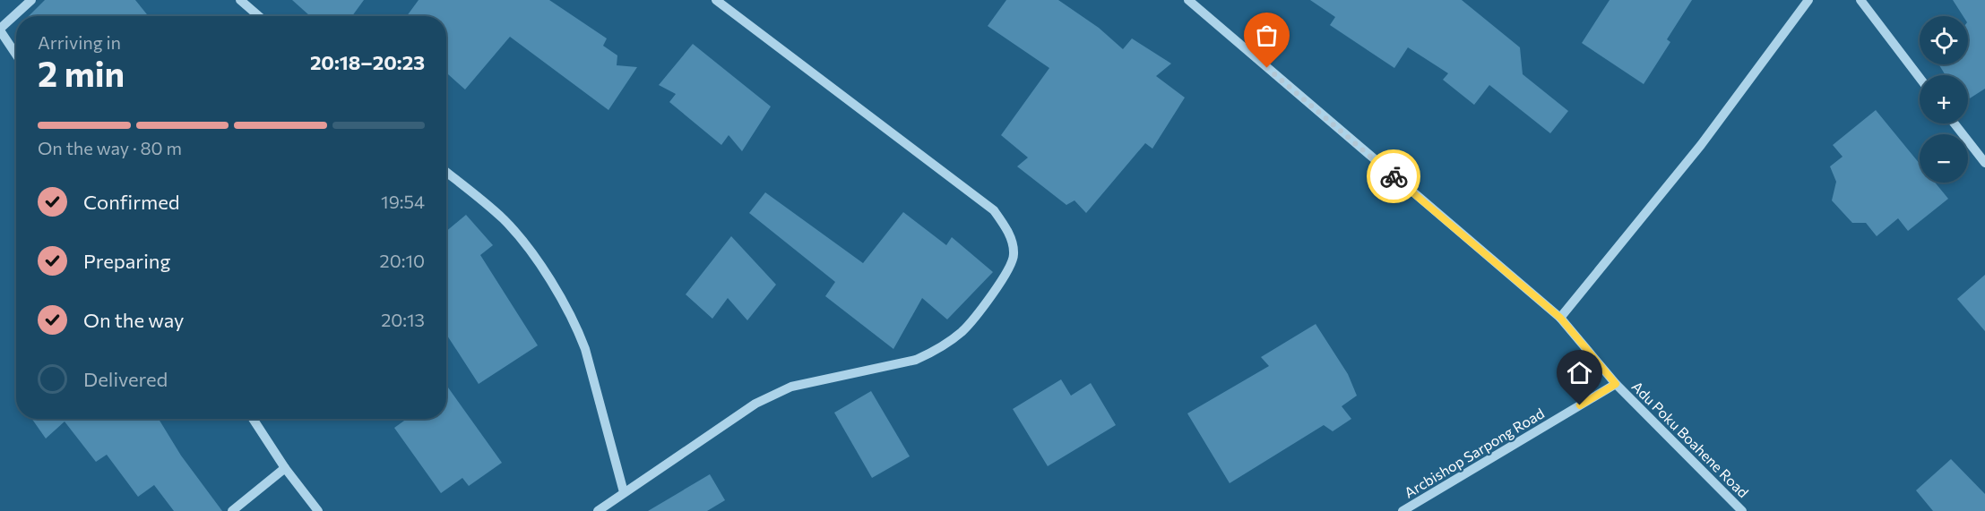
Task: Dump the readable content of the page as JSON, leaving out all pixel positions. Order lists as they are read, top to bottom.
{
  "streets": {
    "street": ["Adu Poku Boahene Road", "Arcbishop Sarpong Road"]
  },
  "crossings": [
    ["Adu Poku Boahene Road", "Arcbishop Sarpong Road"]
  ],
  "page": {
    "map_buttons": ["+", "−"],
    "heading": ["2 min", "Arriving in", "20:18–20:23"],
    "bar": "On the way · 80 m",
    "list": [
      ["Confirmed", "19:54"],
      ["Preparing", "20:10"],
      ["On the way", "20:13"],
      "Delivered"
    ]
  }
}
